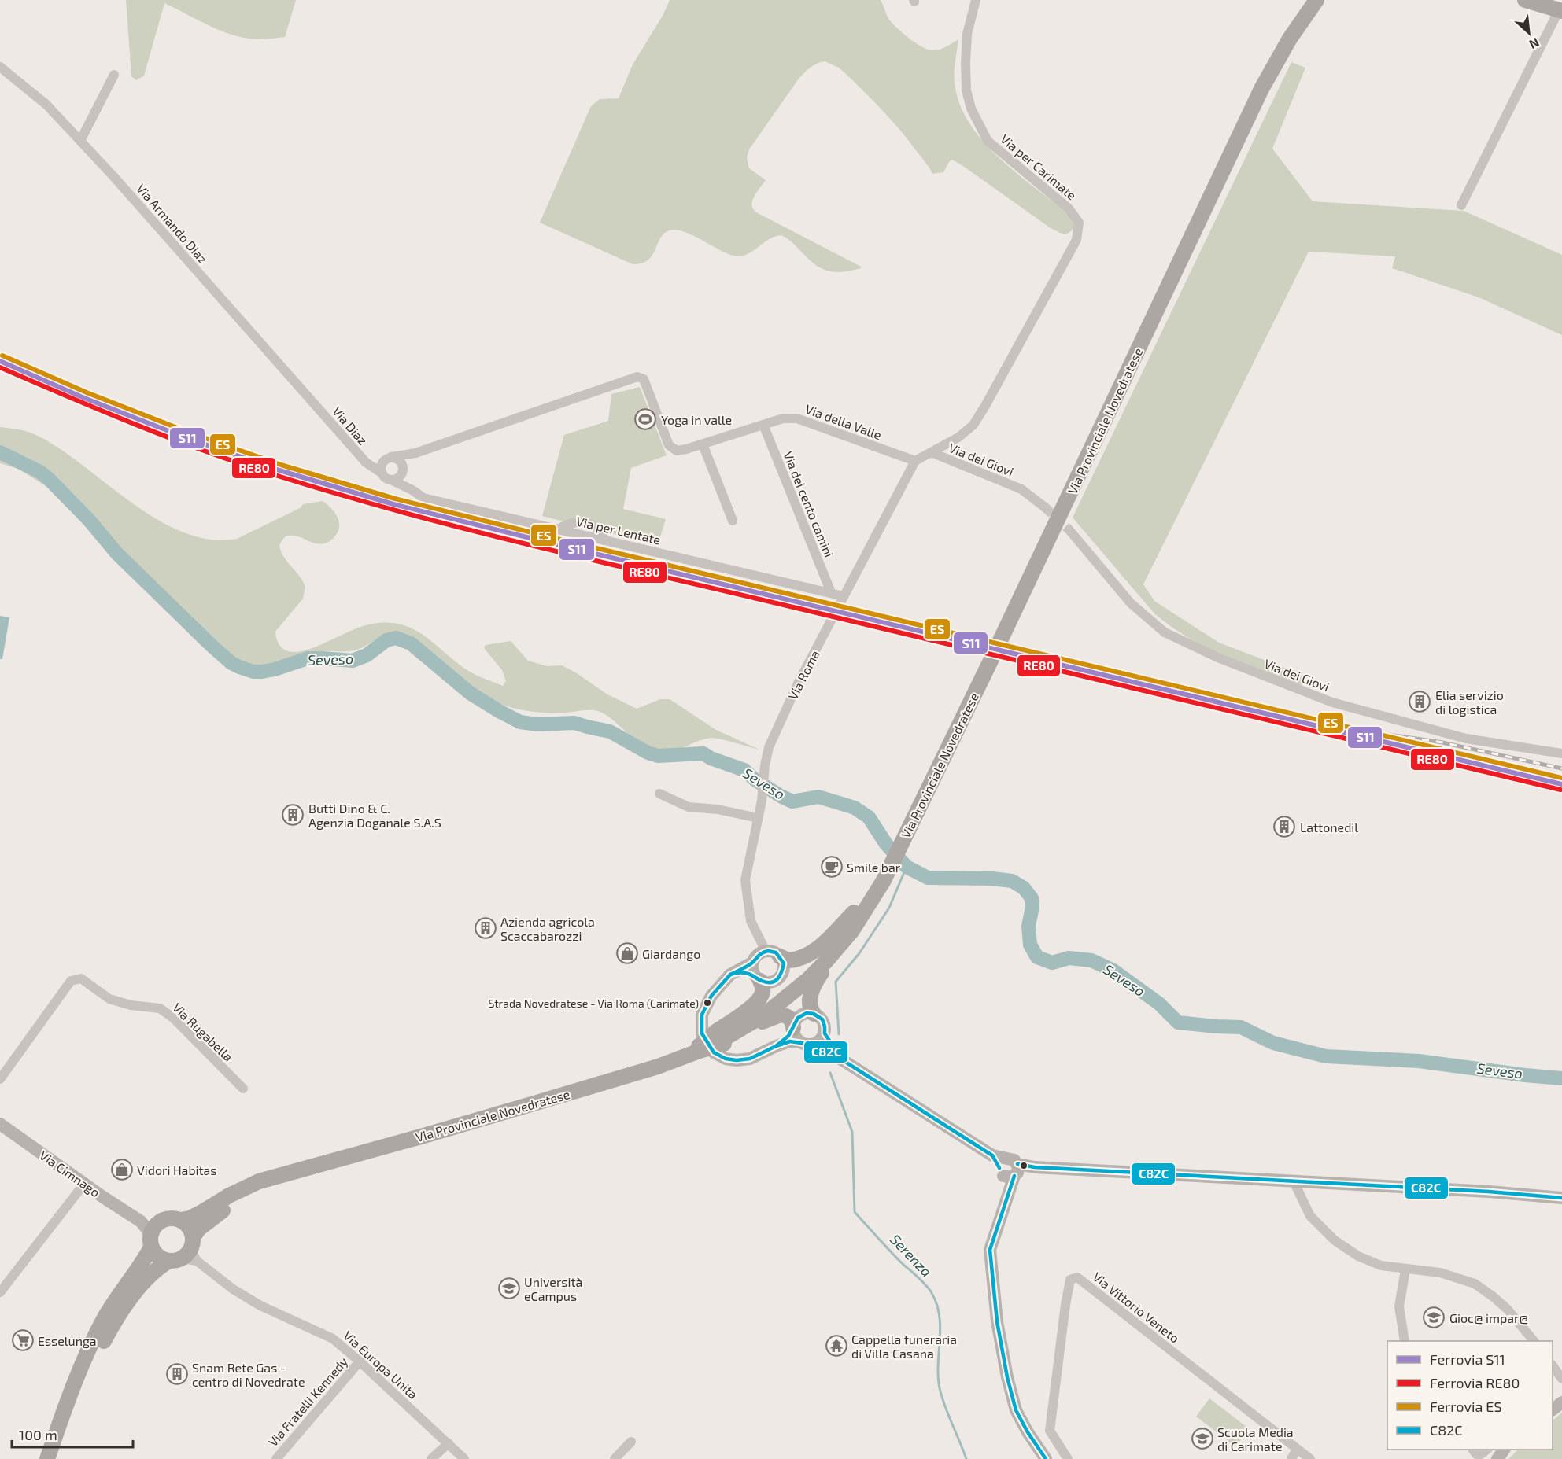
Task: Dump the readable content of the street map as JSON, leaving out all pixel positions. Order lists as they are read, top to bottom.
{
  "streets": {
    "main road": ["Via Provinciale Novedratese", "Via Cimnago"],
    "street": [
      "Via per Carimate",
      "Via Armando Diaz",
      "Via della Valle",
      "Via Diaz",
      "Via dei Giovi",
      "Via dei cento camini",
      "Via per Lentate",
      "Via Roma",
      "Via Rugabella",
      "Via Vittorio Veneto",
      "Via Europa Unita",
      "Via Fratelli Kennedy"
    ]
  },
  "crossings": [
    ["Via per Carimate", "Via dei Giovi"],
    ["Via Armando Diaz", "Via Diaz"],
    ["Via Provinciale Novedratese", "Via Cimnago"],
    ["Via Provinciale Novedratese", "Via Europa Unita"],
    ["Via della Valle", "Via dei cento camini"],
    ["Via della Valle", "Via Roma"],
    ["Via dei cento camini", "Via per Lentate"],
    ["Via per Lentate", "Via Roma"],
    ["Via Cimnago", "Via Europa Unita"],
    ["Via Europa Unita", "Via Fratelli Kennedy"]
  ],
  "water": ["Seveso", "Serenza"],
  "places": {
    "sports": ["Yoga in valle"],
    "building": [
      "Elia servizio di logistica",
      "Butti Dino & C. Agenzia Doganale S.A.S",
      "Lattonedil",
      "Azienda agricola Scaccabarozzi",
      "Snam Rete Gas - centro di Novedrate"
    ],
    "cafe": ["Smile bar"],
    "shop": ["Giardango", "Vidori Habitas"],
    "other": ["Strada Novedratese - Via Roma (Carimate)"],
    "school or university": ["Università eCampus", "Gioc@ impar@", "Scuola Media di Carimate"],
    "supermarket": ["Esselunga"],
    "temple": ["Cappella funeraria di Villa Casana"]
  },
  "lines": [
    "rail line ES",
    "rail line S11",
    "rail line RE80",
    "transit line C82C"
  ],
  "legend": [
    "Ferrovia S11",
    "Ferrovia RE80",
    "Ferrovia ES",
    "C82C"
  ],
  "scale_bar": "100 m",
  "north": "bottom right"
}
